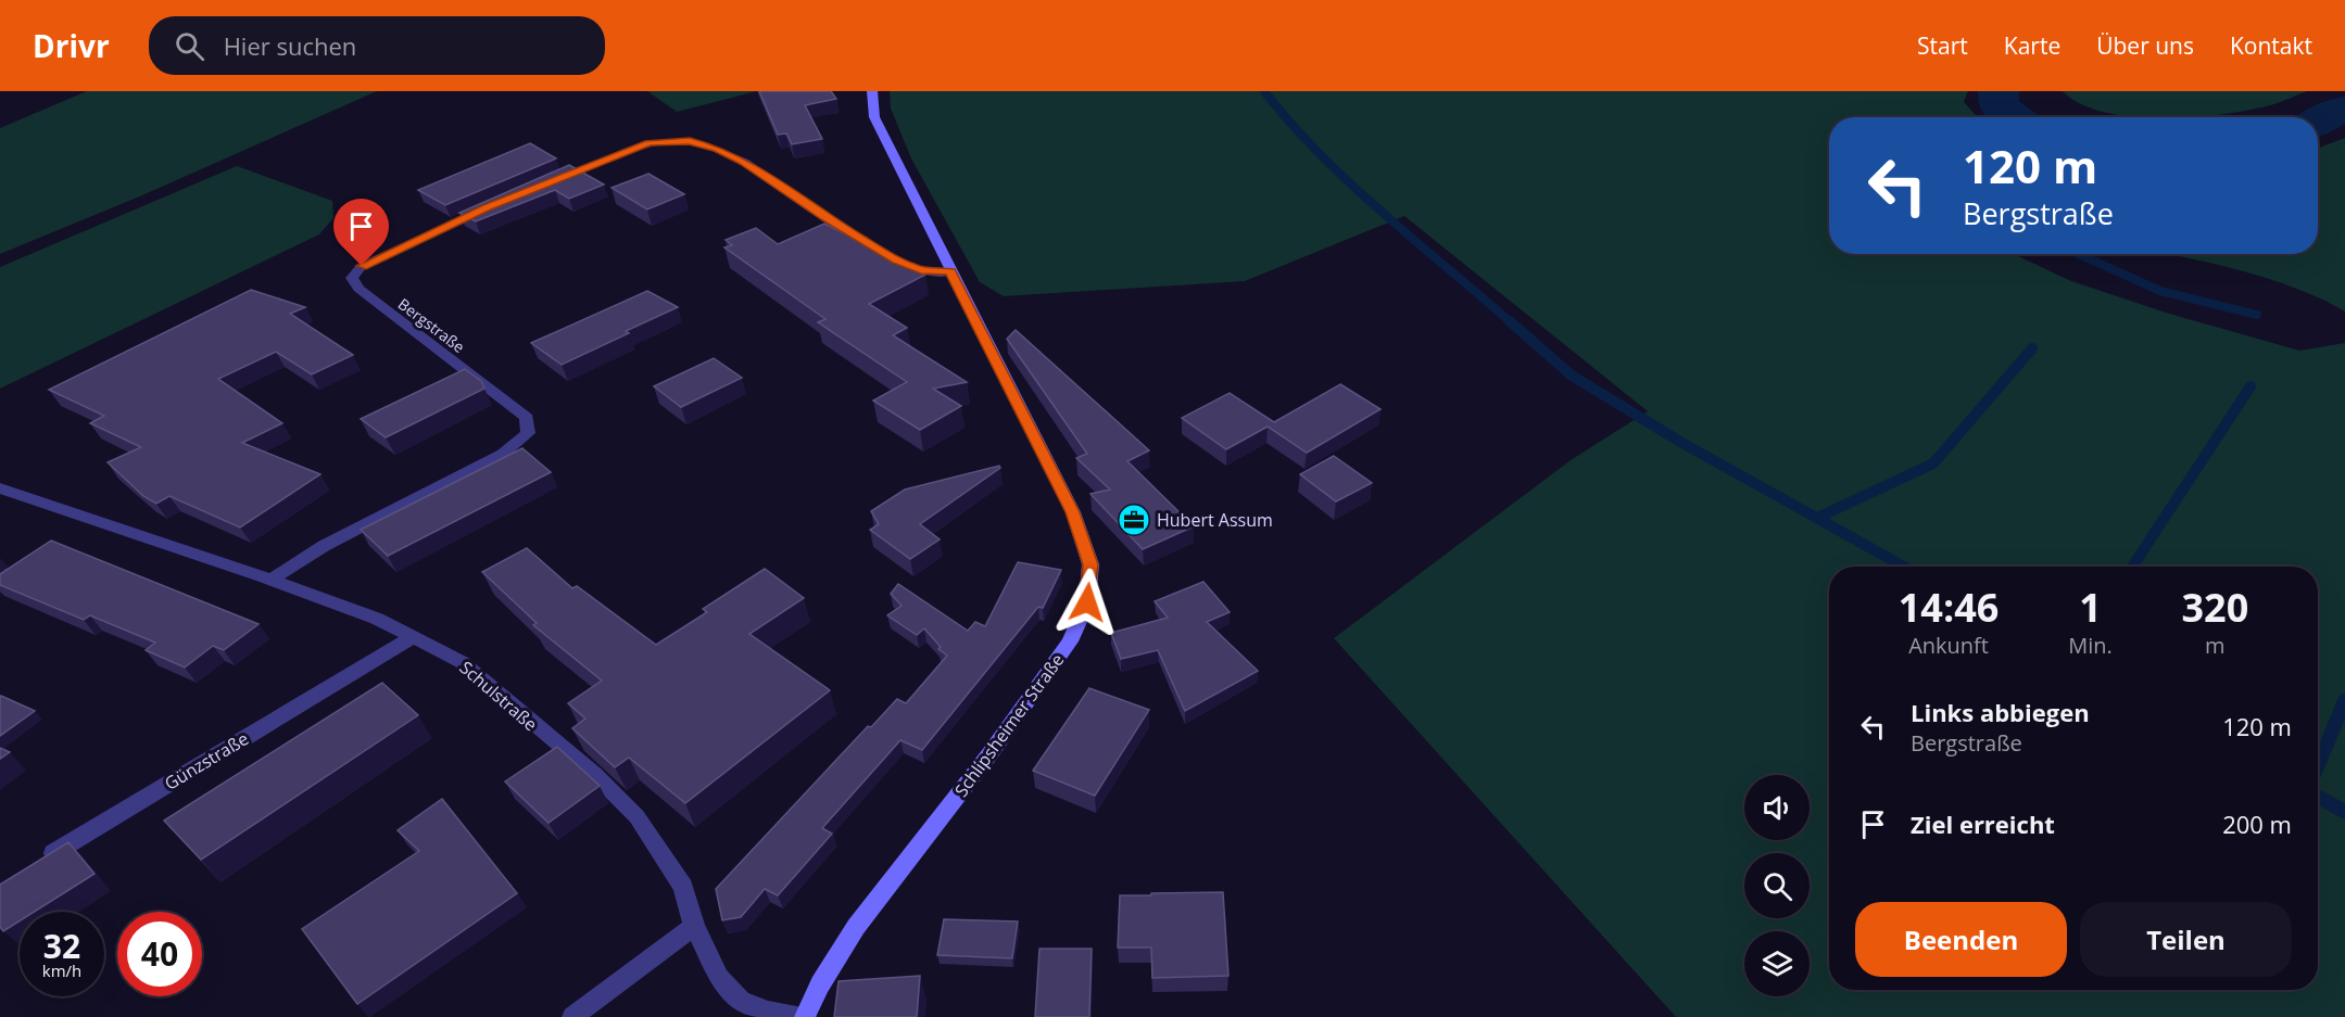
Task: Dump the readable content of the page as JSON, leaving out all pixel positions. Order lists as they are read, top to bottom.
{
  "streets": {
    "street": [
      "Bergstraße",
      "Schulstraße",
      "Schlipsheimer Straße",
      "Günzstraße"
    ]
  },
  "crossings": [
    ["Bergstraße", "Schulstraße"],
    ["Schulstraße", "Schlipsheimer Straße"],
    ["Schulstraße", "Günzstraße"]
  ],
  "places": {
    "office": ["Hubert Assum"]
  },
  "page": {
    "header": "Drivr",
    "search": "Hier suchen",
    "nav": [
      "Start",
      "Karte",
      "Über uns",
      "Kontakt"
    ],
    "turn": ["120 m", "Bergstraße"],
    "eta": [
      "14:46",
      "Ankunft",
      "1",
      "Min.",
      "320",
      "m"
    ],
    "list": [
      {
        "name": "Links abbiegen",
        "note": "Bergstraße",
        "value": "120 m"
      },
      {
        "name": "Ziel erreicht",
        "value": "200 m"
      }
    ],
    "buttons": ["Beenden", "Teilen"],
    "speed": "32 km/h",
    "limit": "40"
  }
}
